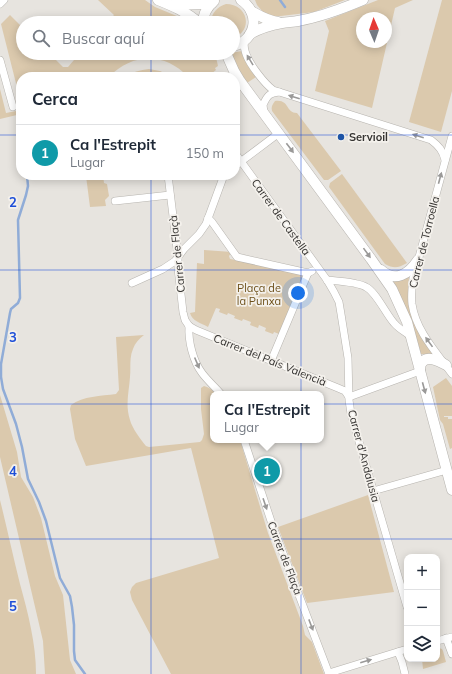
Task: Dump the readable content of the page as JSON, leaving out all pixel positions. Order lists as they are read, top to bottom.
{
  "streets": {
    "street": [
      "Carrer de Castella",
      "Carrer de Torroella",
      "Carrer de Flaçà",
      "Carrer del País Valencià",
      "Carrer d'Andalusia"
    ]
  },
  "crossings": [
    ["Carrer de Castella", "Carrer d'Andalusia"],
    ["Carrer de Flaçà", "Carrer del País Valencià"],
    ["Carrer del País Valencià", "Carrer d'Andalusia"]
  ],
  "one_way": ["Carrer de Torroella", "Carrer de Flaçà"],
  "parks": ["Plaça de la Punxa"],
  "places": ["Servioil"],
  "north": "top",
  "page": {
    "search": "Buscar aquí",
    "heading": "Cerca",
    "list": [
      {
        "mark": "1",
        "name": "Ca l'Estrepit",
        "note": "Lugar",
        "value": "150 m"
      }
    ],
    "popup": ["Ca l'Estrepit", "Lugar"],
    "pins": "1",
    "map_buttons": ["+", "−"]
  },
  "grid": {
    "rows": [
      "2",
      "3",
      "4",
      "5"
    ]
  }
}
